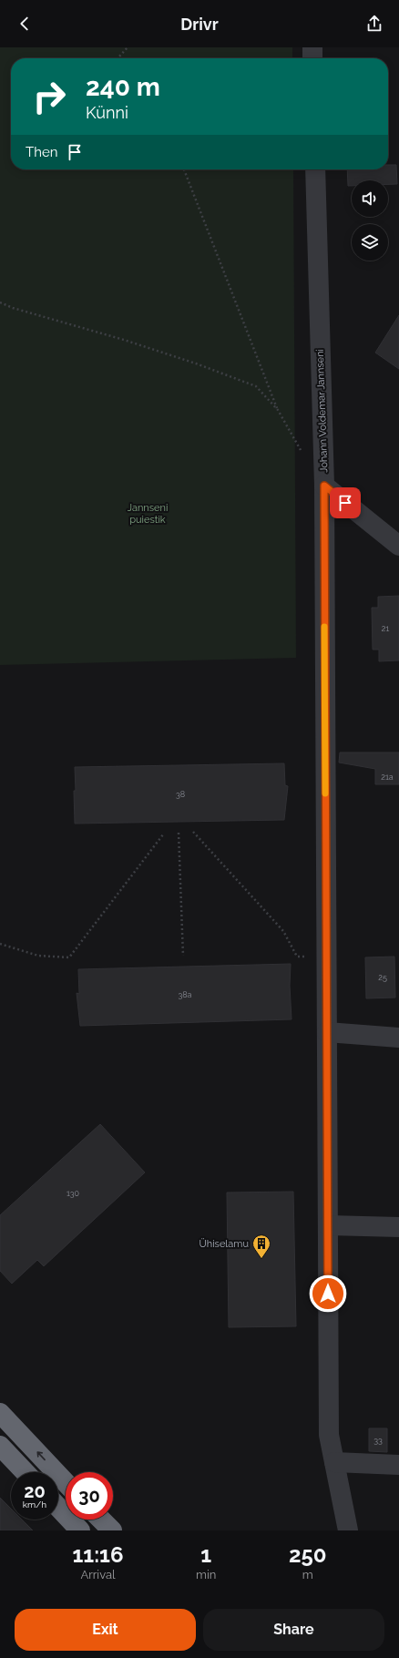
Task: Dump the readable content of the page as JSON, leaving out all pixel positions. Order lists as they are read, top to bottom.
{
  "streets": {
    "street": ["Johann Voldemar Jannseni"]
  },
  "parks": ["Jannseni puiestik"],
  "places": {
    "building": ["Ühiselamu"]
  },
  "house_numbers": [
    "21",
    "21a",
    "38",
    "25",
    "38a",
    "130",
    "33"
  ],
  "page": {
    "header": "Drivr",
    "turn": ["240 m", "Künni"],
    "then": "Then",
    "speed": "20 km/h",
    "limit": "30",
    "eta": [
      "11:16",
      "Arrival",
      "1",
      "min",
      "250",
      "m"
    ],
    "buttons": ["Exit", "Share"]
  }
}
